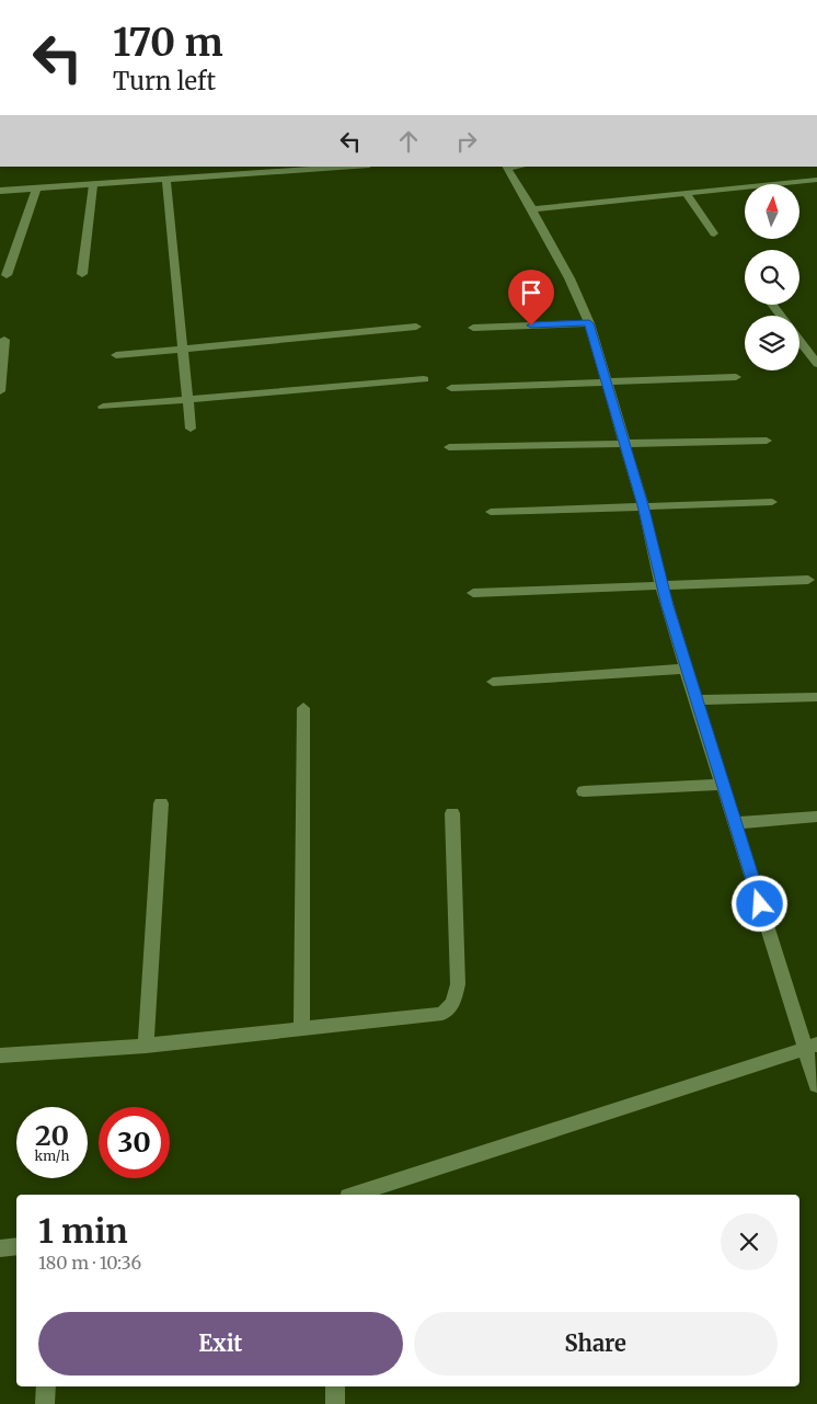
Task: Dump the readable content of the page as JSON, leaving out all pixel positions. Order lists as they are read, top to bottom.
{
  "north": "top",
  "page": {
    "turn": ["170 m", "Turn left"],
    "speed": "20 km/h",
    "limit": "30",
    "heading": ["1 min", "180 m · 10:36"],
    "buttons": ["Exit", "Share"]
  }
}
